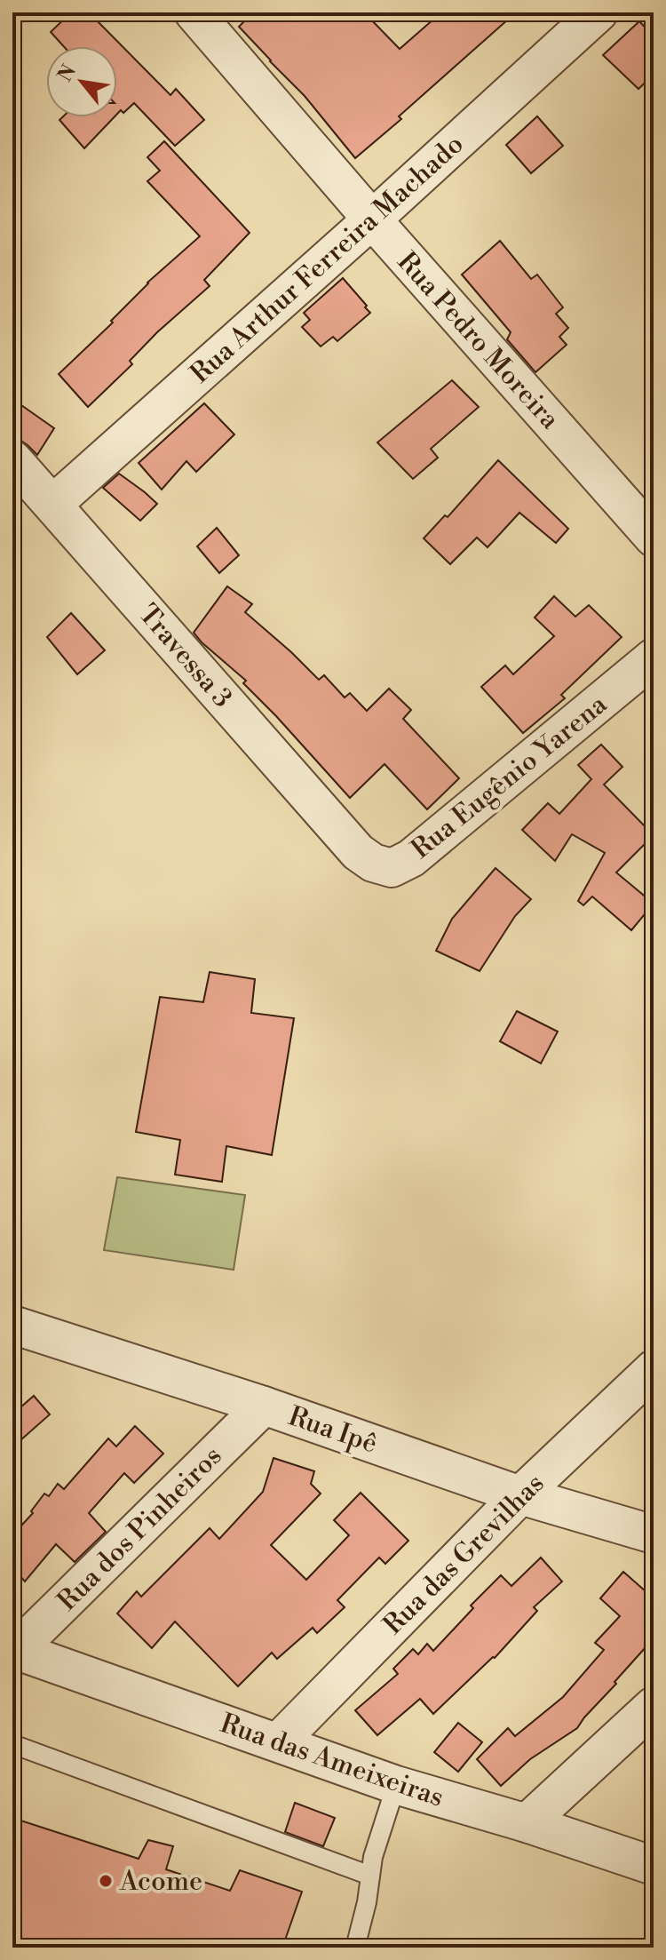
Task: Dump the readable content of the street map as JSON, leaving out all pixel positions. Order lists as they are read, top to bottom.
{
  "streets": {
    "street": [
      "Rua Arthur Ferreira Machado",
      "Rua Pedro Moreira",
      "Travessa 3",
      "Rua Eugênio Yarena",
      "Rua Ipê",
      "Rua dos Pinheiros",
      "Rua das Grevilhas",
      "Rua das Ameixeiras"
    ]
  },
  "crossings": [
    ["Rua Arthur Ferreira Machado", "Rua Pedro Moreira"],
    ["Rua Arthur Ferreira Machado", "Travessa 3"],
    ["Travessa 3", "Rua Eugênio Yarena"],
    ["Rua Ipê", "Rua dos Pinheiros"],
    ["Rua Ipê", "Rua das Grevilhas"],
    ["Rua dos Pinheiros", "Rua das Ameixeiras"],
    ["Rua das Grevilhas", "Rua das Ameixeiras"]
  ],
  "places": ["Acome"],
  "north": "top left"
}
